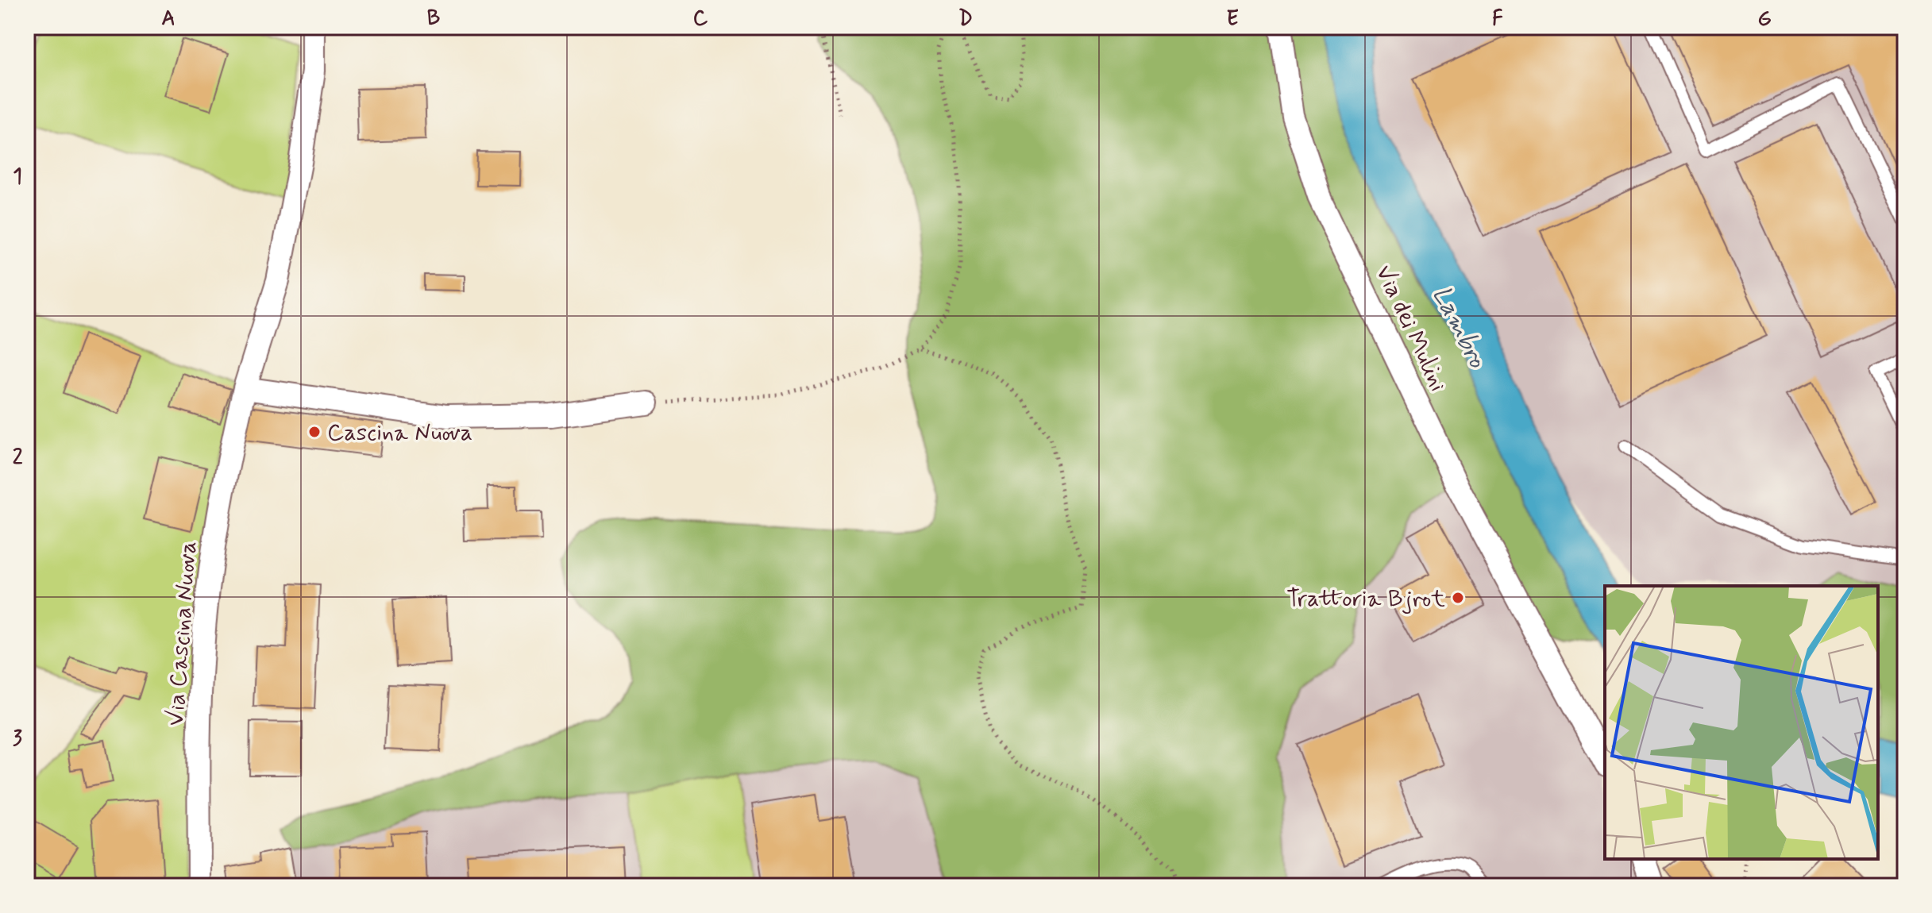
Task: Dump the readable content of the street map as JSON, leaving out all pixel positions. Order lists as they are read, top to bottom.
{
  "streets": {
    "street": ["Via dei Mulini", "Via Cascina Nuova"]
  },
  "water": ["Lambro"],
  "places": ["Cascina Nuova", "Trattoria Bjrot"],
  "grid": {
    "columns": [
      "A",
      "B",
      "C",
      "D",
      "E",
      "F",
      "G"
    ],
    "rows": ["1", "2", "3"]
  }
}
